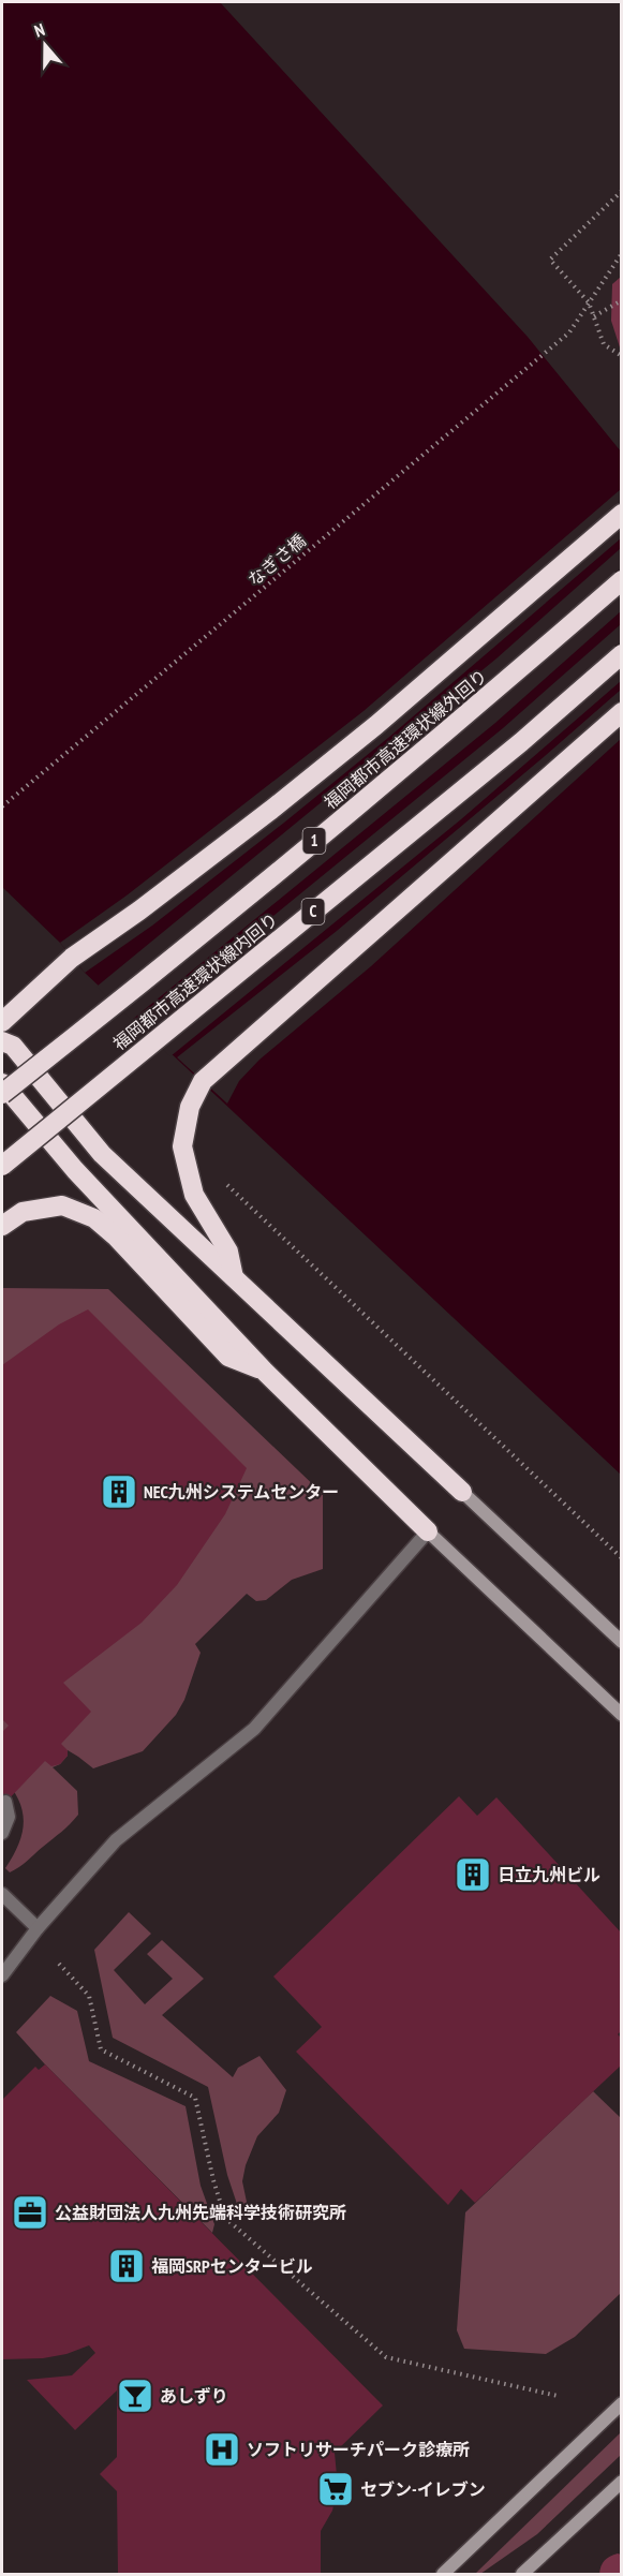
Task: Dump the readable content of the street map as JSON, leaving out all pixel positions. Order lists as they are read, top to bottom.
{
  "streets": {
    "highway": [
      "福岡都市高速環状線外回り",
      "1",
      "C",
      "福岡都市高速環状線内回り"
    ],
    "path": ["なぎさ橋"]
  },
  "places": {
    "building": ["NEC九州システムセンター", "日立九州ビル", "福岡SRPセンタービル"],
    "office": ["公益財団法人九州先端科学技術研究所"],
    "bar": ["あしずり"],
    "hospital": ["ソフトリサーチパーク診療所"],
    "supermarket": ["セブン-イレブン"]
  },
  "north": "top"
}
